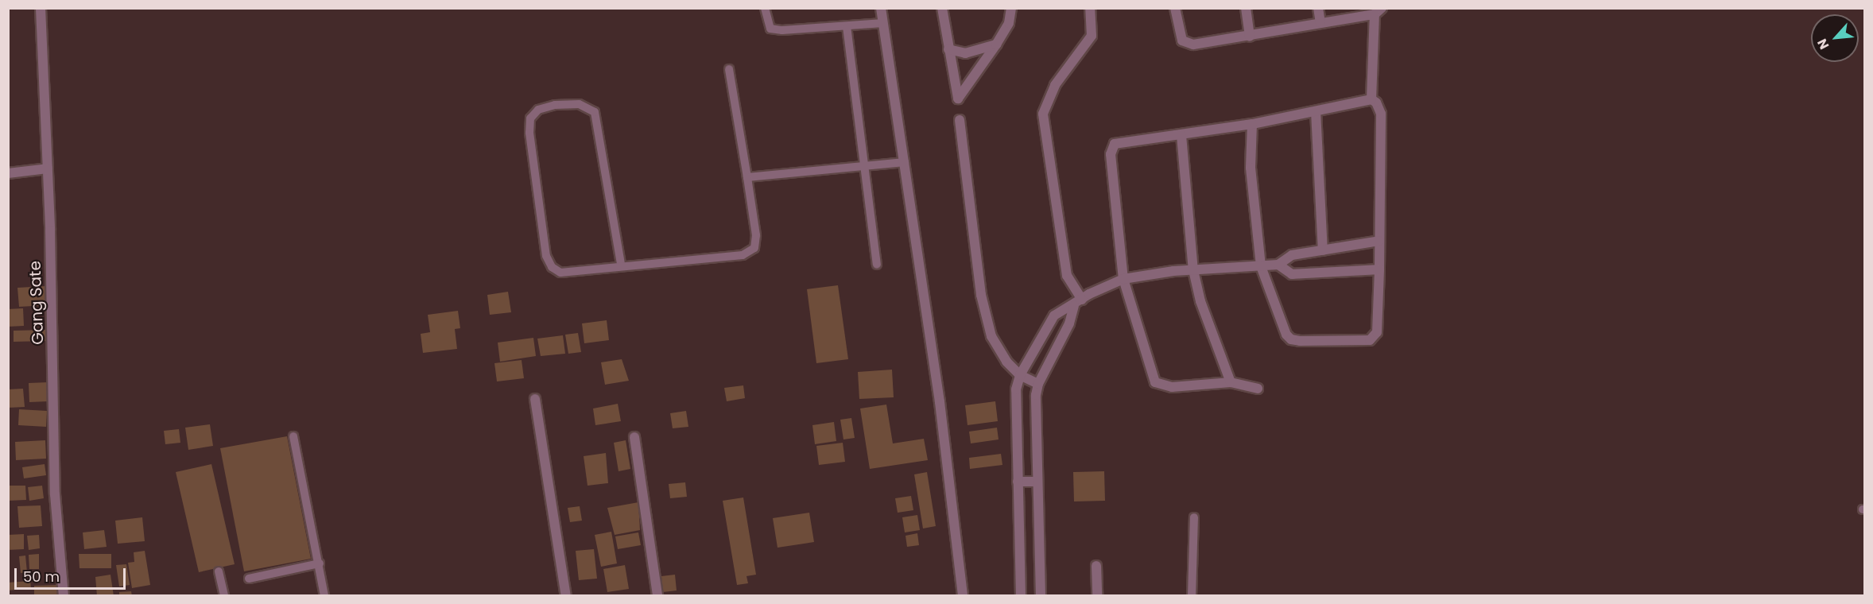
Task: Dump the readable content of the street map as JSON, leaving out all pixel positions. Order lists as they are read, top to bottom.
{
  "streets": {
    "street": ["Gang Sate"]
  },
  "scale_bar": "50 m",
  "north": "bottom left"
}
